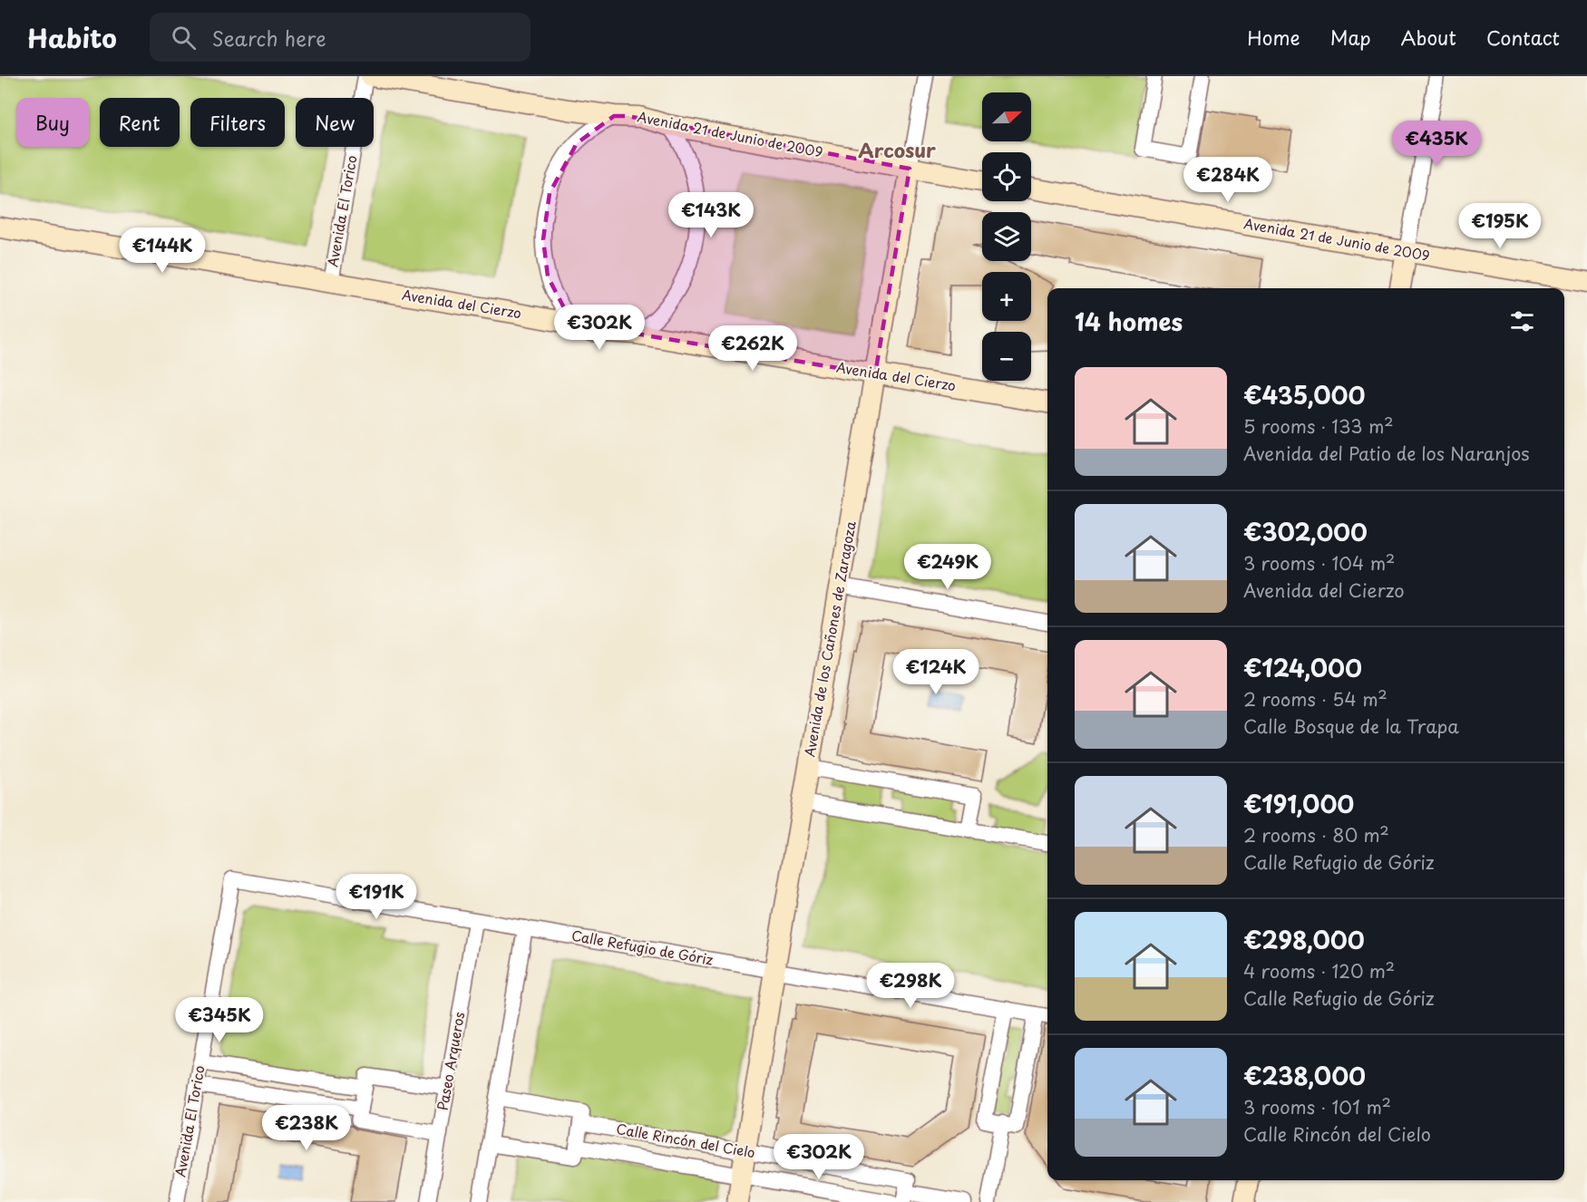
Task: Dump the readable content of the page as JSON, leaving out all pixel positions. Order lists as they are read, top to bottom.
{
  "streets": {
    "main road": ["Avenida 21 de Junio de 2009", "Avenida del Cierzo", "Avenida de los Cañones de Zaragoza"],
    "street": [
      "Avenida El Torico",
      "Calle Refugio de Góriz",
      "Paseo Arqueros",
      "Calle Rincón del Cielo"
    ]
  },
  "crossings": [
    ["Avenida 21 de Junio de 2009", "Avenida del Cierzo"],
    ["Avenida 21 de Junio de 2009", "Avenida de los Cañones de Zaragoza"],
    ["Avenida El Torico", "Avenida del Cierzo"],
    ["Avenida El Torico", "Calle Refugio de Góriz"],
    ["Avenida del Cierzo", "Avenida de los Cañones de Zaragoza"],
    ["Avenida de los Cañones de Zaragoza", "Calle Refugio de Góriz"],
    ["Avenida de los Cañones de Zaragoza", "Calle Rincón del Cielo"],
    ["Calle Refugio de Góriz", "Paseo Arqueros"]
  ],
  "districts": ["Arcosur"],
  "north": "right",
  "page": {
    "header": "Habito",
    "search": "Search here",
    "nav": [
      "Home",
      "Map",
      "About",
      "Contact"
    ],
    "map_buttons": ["+", "−"],
    "chip": [
      "Buy",
      "Rent",
      "Filters",
      "New"
    ],
    "price": [
      "€435K",
      "€284K",
      "€143K",
      "€195K",
      "€144K",
      "€302K",
      "€262K",
      "€249K",
      "€124K",
      "€191K",
      "€298K",
      "€345K",
      "€238K",
      "€302K"
    ],
    "heading": "14 homes",
    "list": [
      {
        "name": "€435,000",
        "note": "5 rooms · 133 m² · Avenida del Patio de los Naranjos"
      },
      {
        "name": "€302,000",
        "note": "3 rooms · 104 m² · Avenida del Cierzo"
      },
      {
        "name": "€124,000",
        "note": "2 rooms · 54 m² · Calle Bosque de la Trapa"
      },
      {
        "name": "€191,000",
        "note": "2 rooms · 80 m² · Calle Refugio de Góriz"
      },
      {
        "name": "€298,000",
        "note": "4 rooms · 120 m² · Calle Refugio de Góriz"
      },
      {
        "name": "€238,000",
        "note": "3 rooms · 101 m² · Calle Rincón del Cielo"
      }
    ]
  }
}
